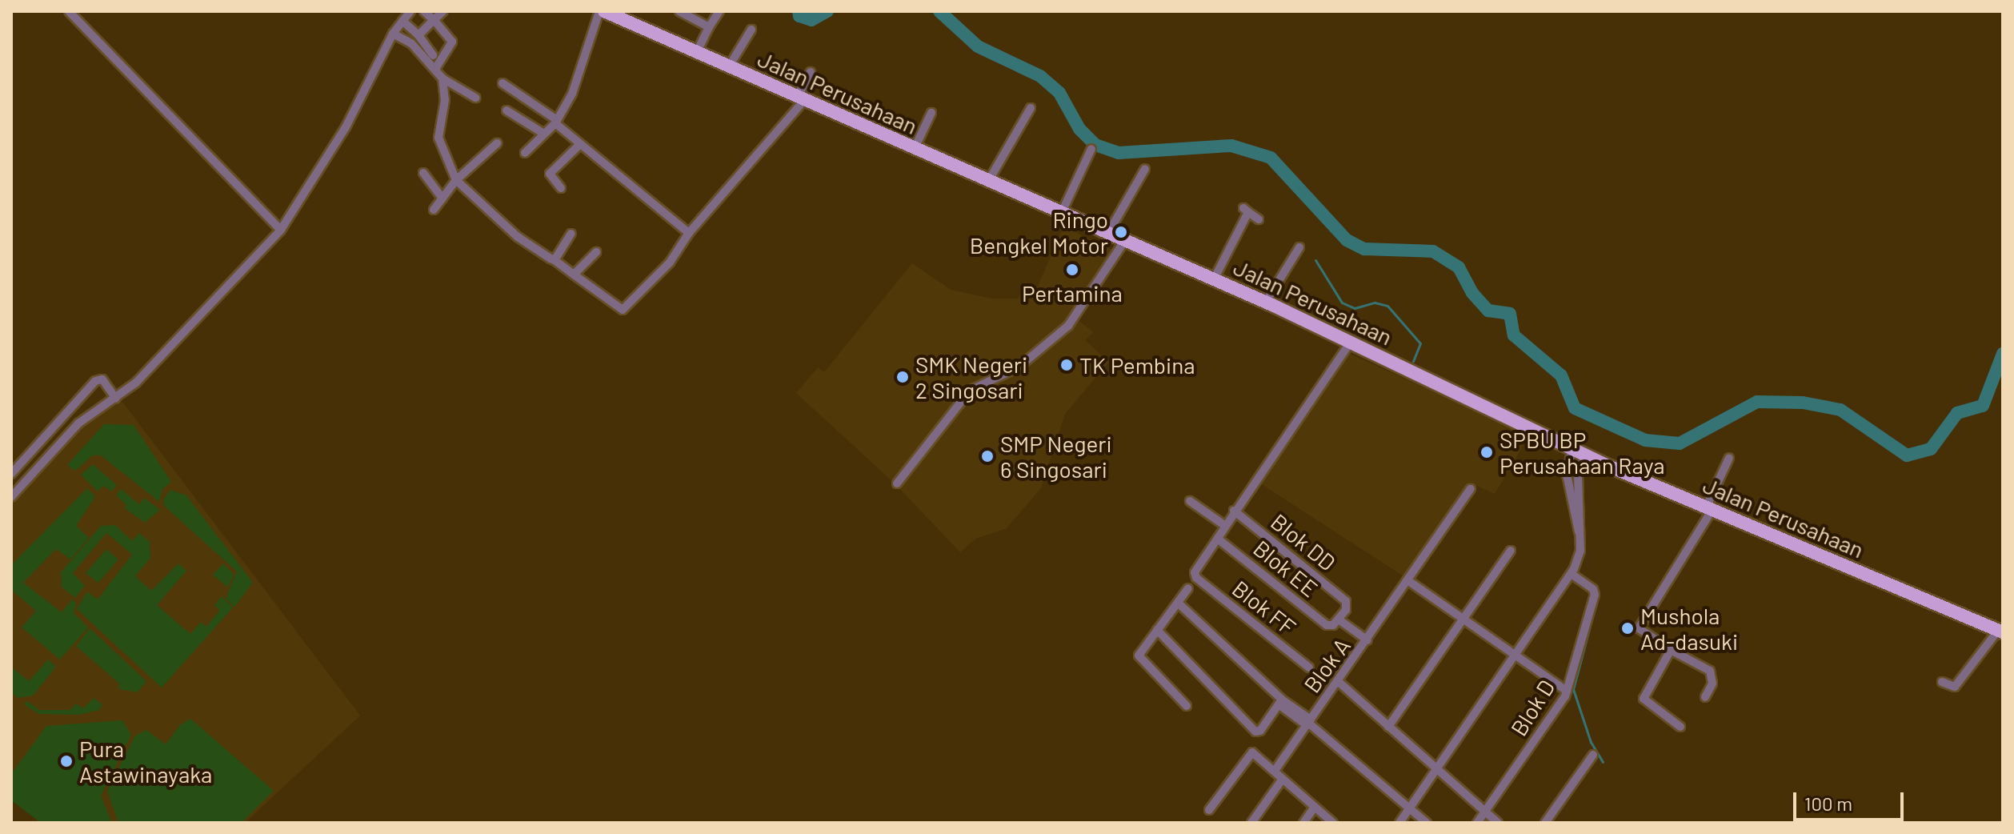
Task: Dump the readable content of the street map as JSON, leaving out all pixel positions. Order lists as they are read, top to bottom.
{
  "streets": {
    "main road": ["Jalan Perusahaan"],
    "street": [
      "Blok DD",
      "Blok EE",
      "Blok FF",
      "Blok A",
      "Blok D"
    ]
  },
  "crossings": [
    ["Blok DD", "Blok EE"],
    ["Blok EE", "Blok FF"]
  ],
  "places": [
    "Ringo Bengkel Motor",
    "Pertamina",
    "TK Pembina",
    "SMK Negeri 2 Singosari",
    "SPBU BP Perusahaan Raya",
    "SMP Negeri 6 Singosari",
    "Mushola Ad-dasuki",
    "Pura Astawinayaka"
  ],
  "scale_bar": "100 m"
}
